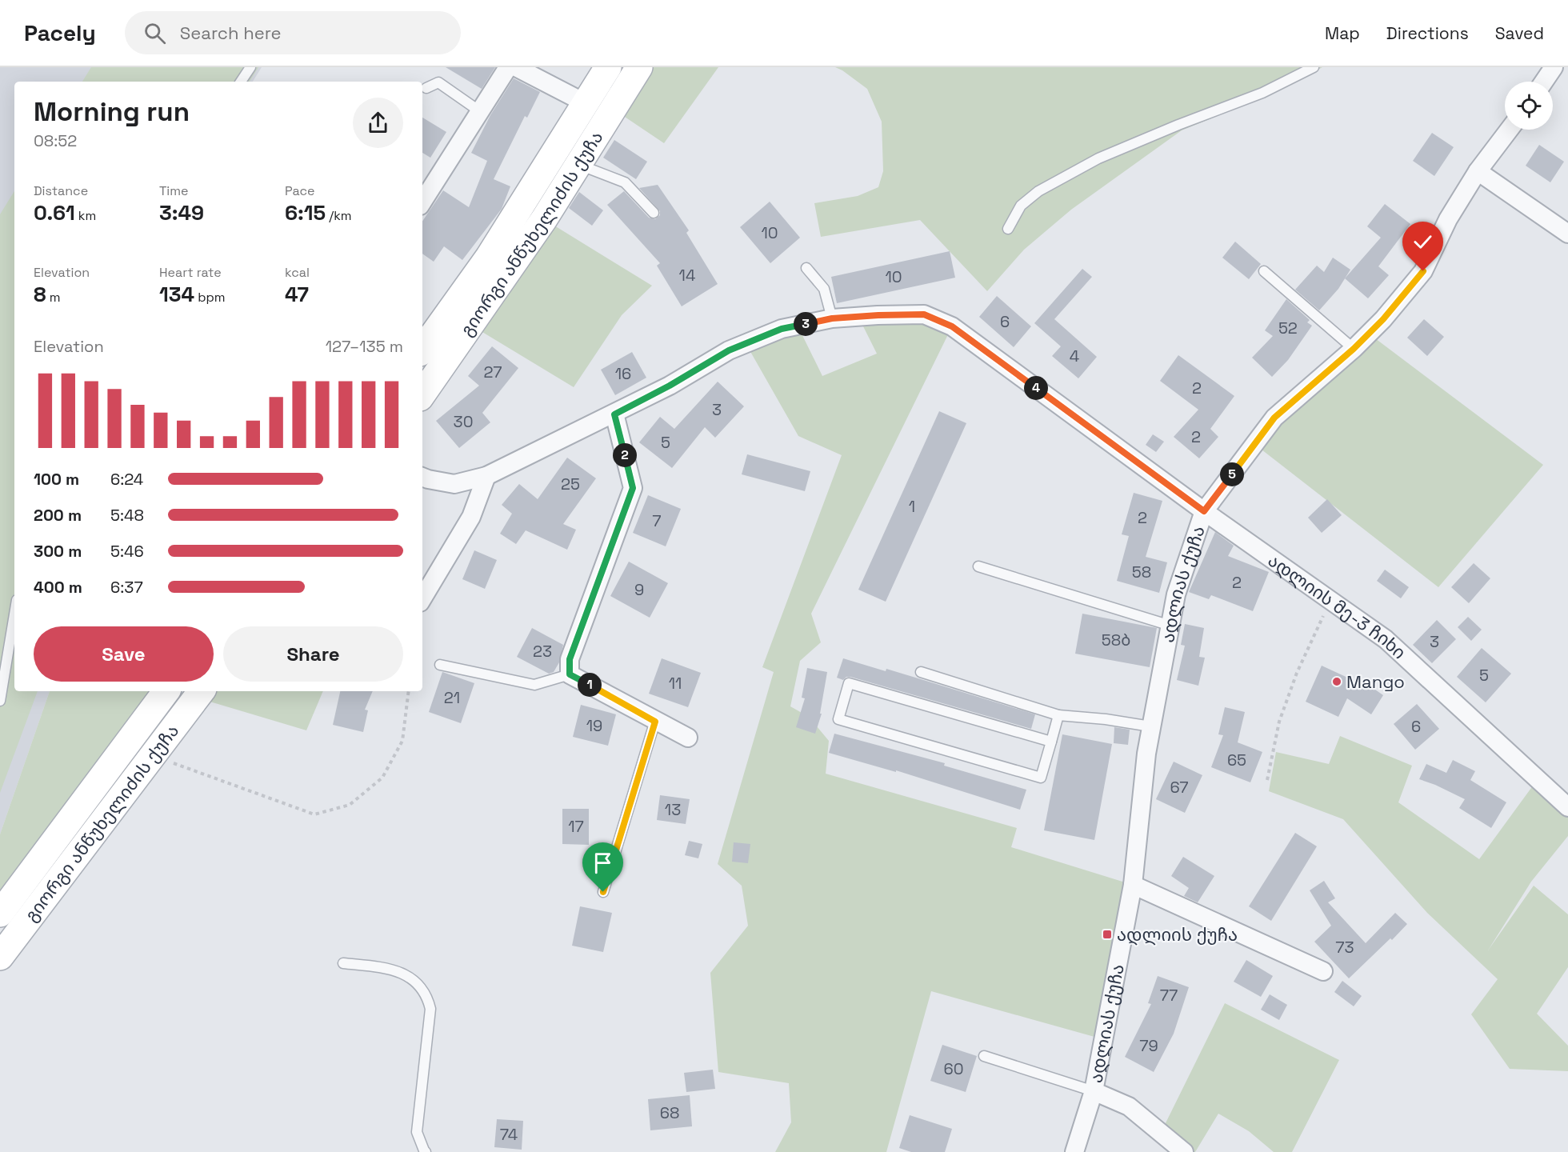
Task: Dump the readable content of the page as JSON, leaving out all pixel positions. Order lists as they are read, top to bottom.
{
  "streets": {
    "main road": ["გიორგი ანწუხელიძის ქუჩა"],
    "street": ["ადლიას ქუჩა", "ადლიის მე-3 ჩიხი"]
  },
  "crossings": [
    ["ადლიას ქუჩა", "ადლიის მე-3 ჩიხი"]
  ],
  "places": {
    "other": ["Mango"],
    "transit": ["ადლიის ქუჩა"]
  },
  "house_numbers": [
    "10",
    "14",
    "10",
    "6",
    "52",
    "4",
    "27",
    "16",
    "2",
    "3",
    "30",
    "2",
    "5",
    "25",
    "1",
    "2",
    "7",
    "58",
    "2",
    "9",
    "58ბ",
    "3",
    "23",
    "5",
    "11",
    "21",
    "19",
    "6",
    "65",
    "67",
    "13",
    "17",
    "73",
    "77",
    "79",
    "60",
    "68",
    "74"
  ],
  "page": {
    "header": "Pacely",
    "search": "Search here",
    "nav": ["Map", "Directions", "Saved"],
    "heading": ["Morning run", "08:52"],
    "stats": [
      ["Distance", "0.61 km"],
      ["Time", "3:49"],
      ["Pace", "6:15 /km"],
      ["Elevation", "8 m"],
      ["Heart rate", "134 bpm"],
      ["kcal", "47"]
    ],
    "pins": [
      "3",
      "4",
      "2",
      "5",
      "1"
    ],
    "chart": ["Elevation", "127–135 m"],
    "list": [
      {
        "name": "100 m",
        "note": "6:24"
      },
      {
        "name": "200 m",
        "note": "5:48"
      },
      {
        "name": "300 m",
        "note": "5:46"
      },
      {
        "name": "400 m",
        "note": "6:37"
      }
    ],
    "buttons": ["Save", "Share"]
  }
}
